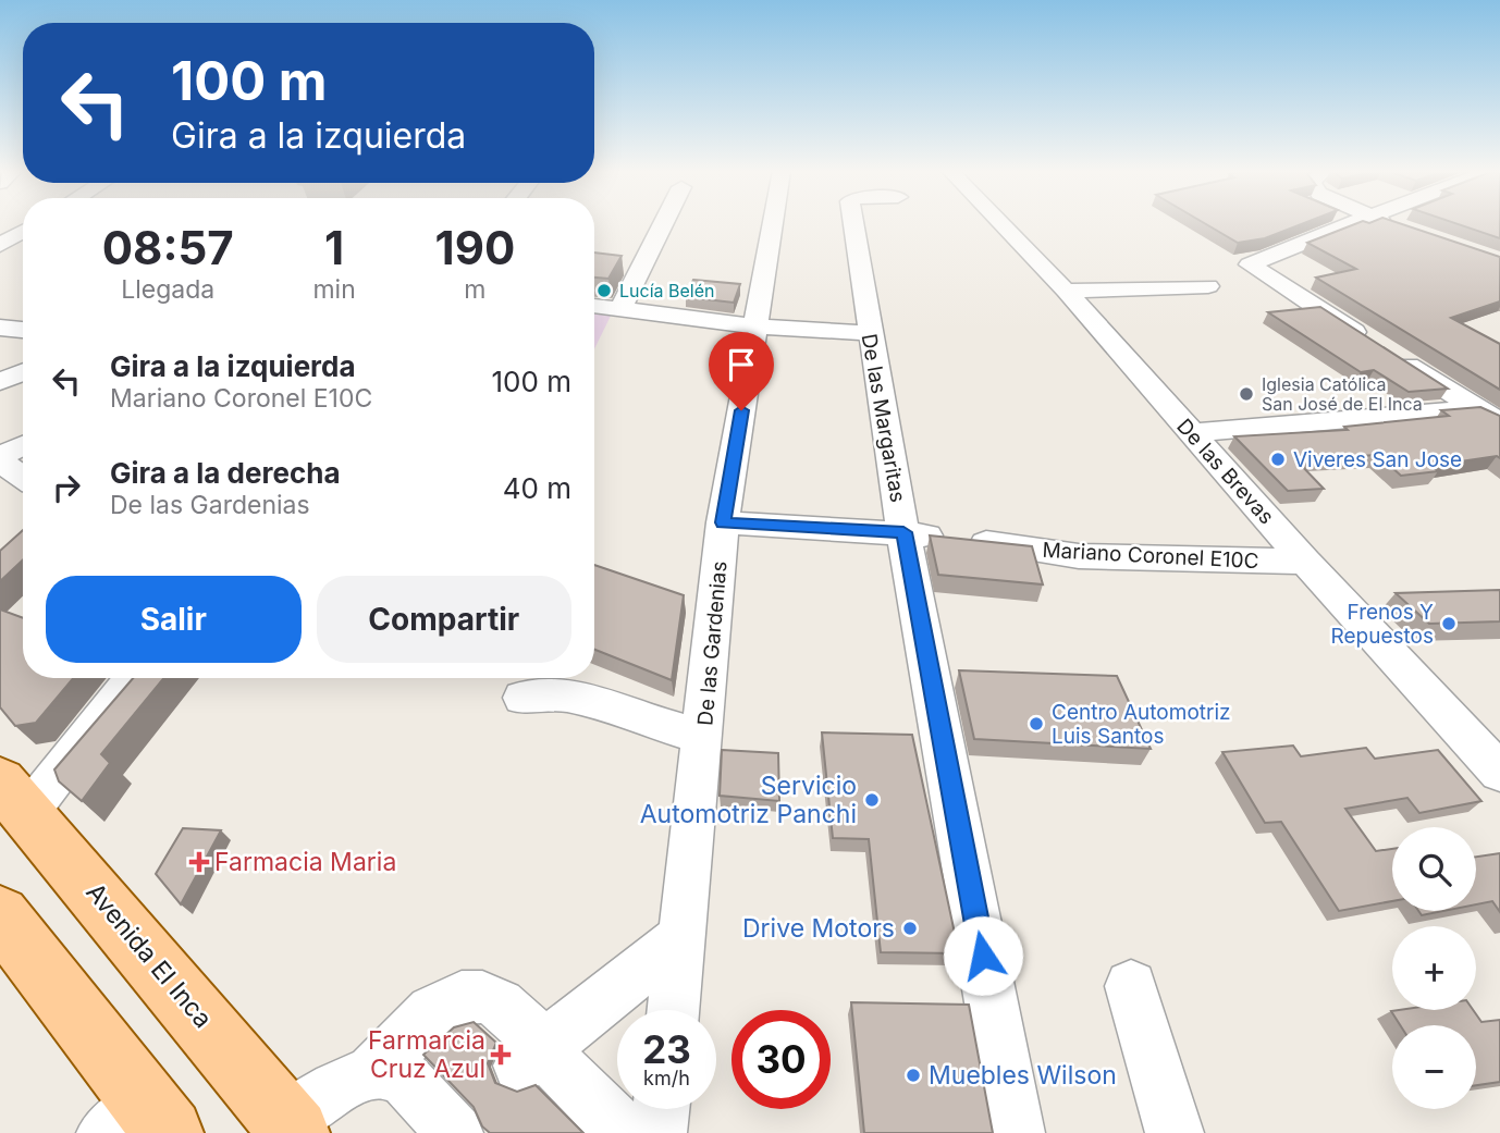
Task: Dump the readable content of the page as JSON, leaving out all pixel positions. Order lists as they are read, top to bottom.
{
  "streets": {
    "main road": ["Avenida El Inca"],
    "street": [
      "De las Margaritas",
      "De las Brevas",
      "Mariano Coronel E10C",
      "De las Gardenias"
    ]
  },
  "crossings": [
    ["De las Margaritas", "Mariano Coronel E10C"],
    ["De las Brevas", "Mariano Coronel E10C"],
    ["Mariano Coronel E10C", "De las Gardenias"]
  ],
  "places": {
    "other": [
      "Lucía Belén",
      "Iglesia Católica San José de El Inca",
      "Viveres San Jose",
      "Frenos Y Repuestos",
      "Centro Automotriz Luis Santos",
      "Servicio Automotriz Panchi",
      "Drive Motors",
      "Muebles Wilson"
    ],
    "health": ["Farmacia Maria", "Farmarcia Cruz Azul"]
  },
  "page": {
    "turn": ["100 m", "Gira a la izquierda"],
    "eta": [
      "08:57",
      "Llegada",
      "1",
      "min",
      "190",
      "m"
    ],
    "list": [
      {
        "name": "Gira a la izquierda",
        "note": "Mariano Coronel E10C",
        "value": "100 m"
      },
      {
        "name": "Gira a la derecha",
        "note": "De las Gardenias",
        "value": "40 m"
      }
    ],
    "buttons": ["Salir", "Compartir"],
    "map_buttons": ["+", "−"],
    "speed": "23 km/h",
    "limit": "30"
  }
}
